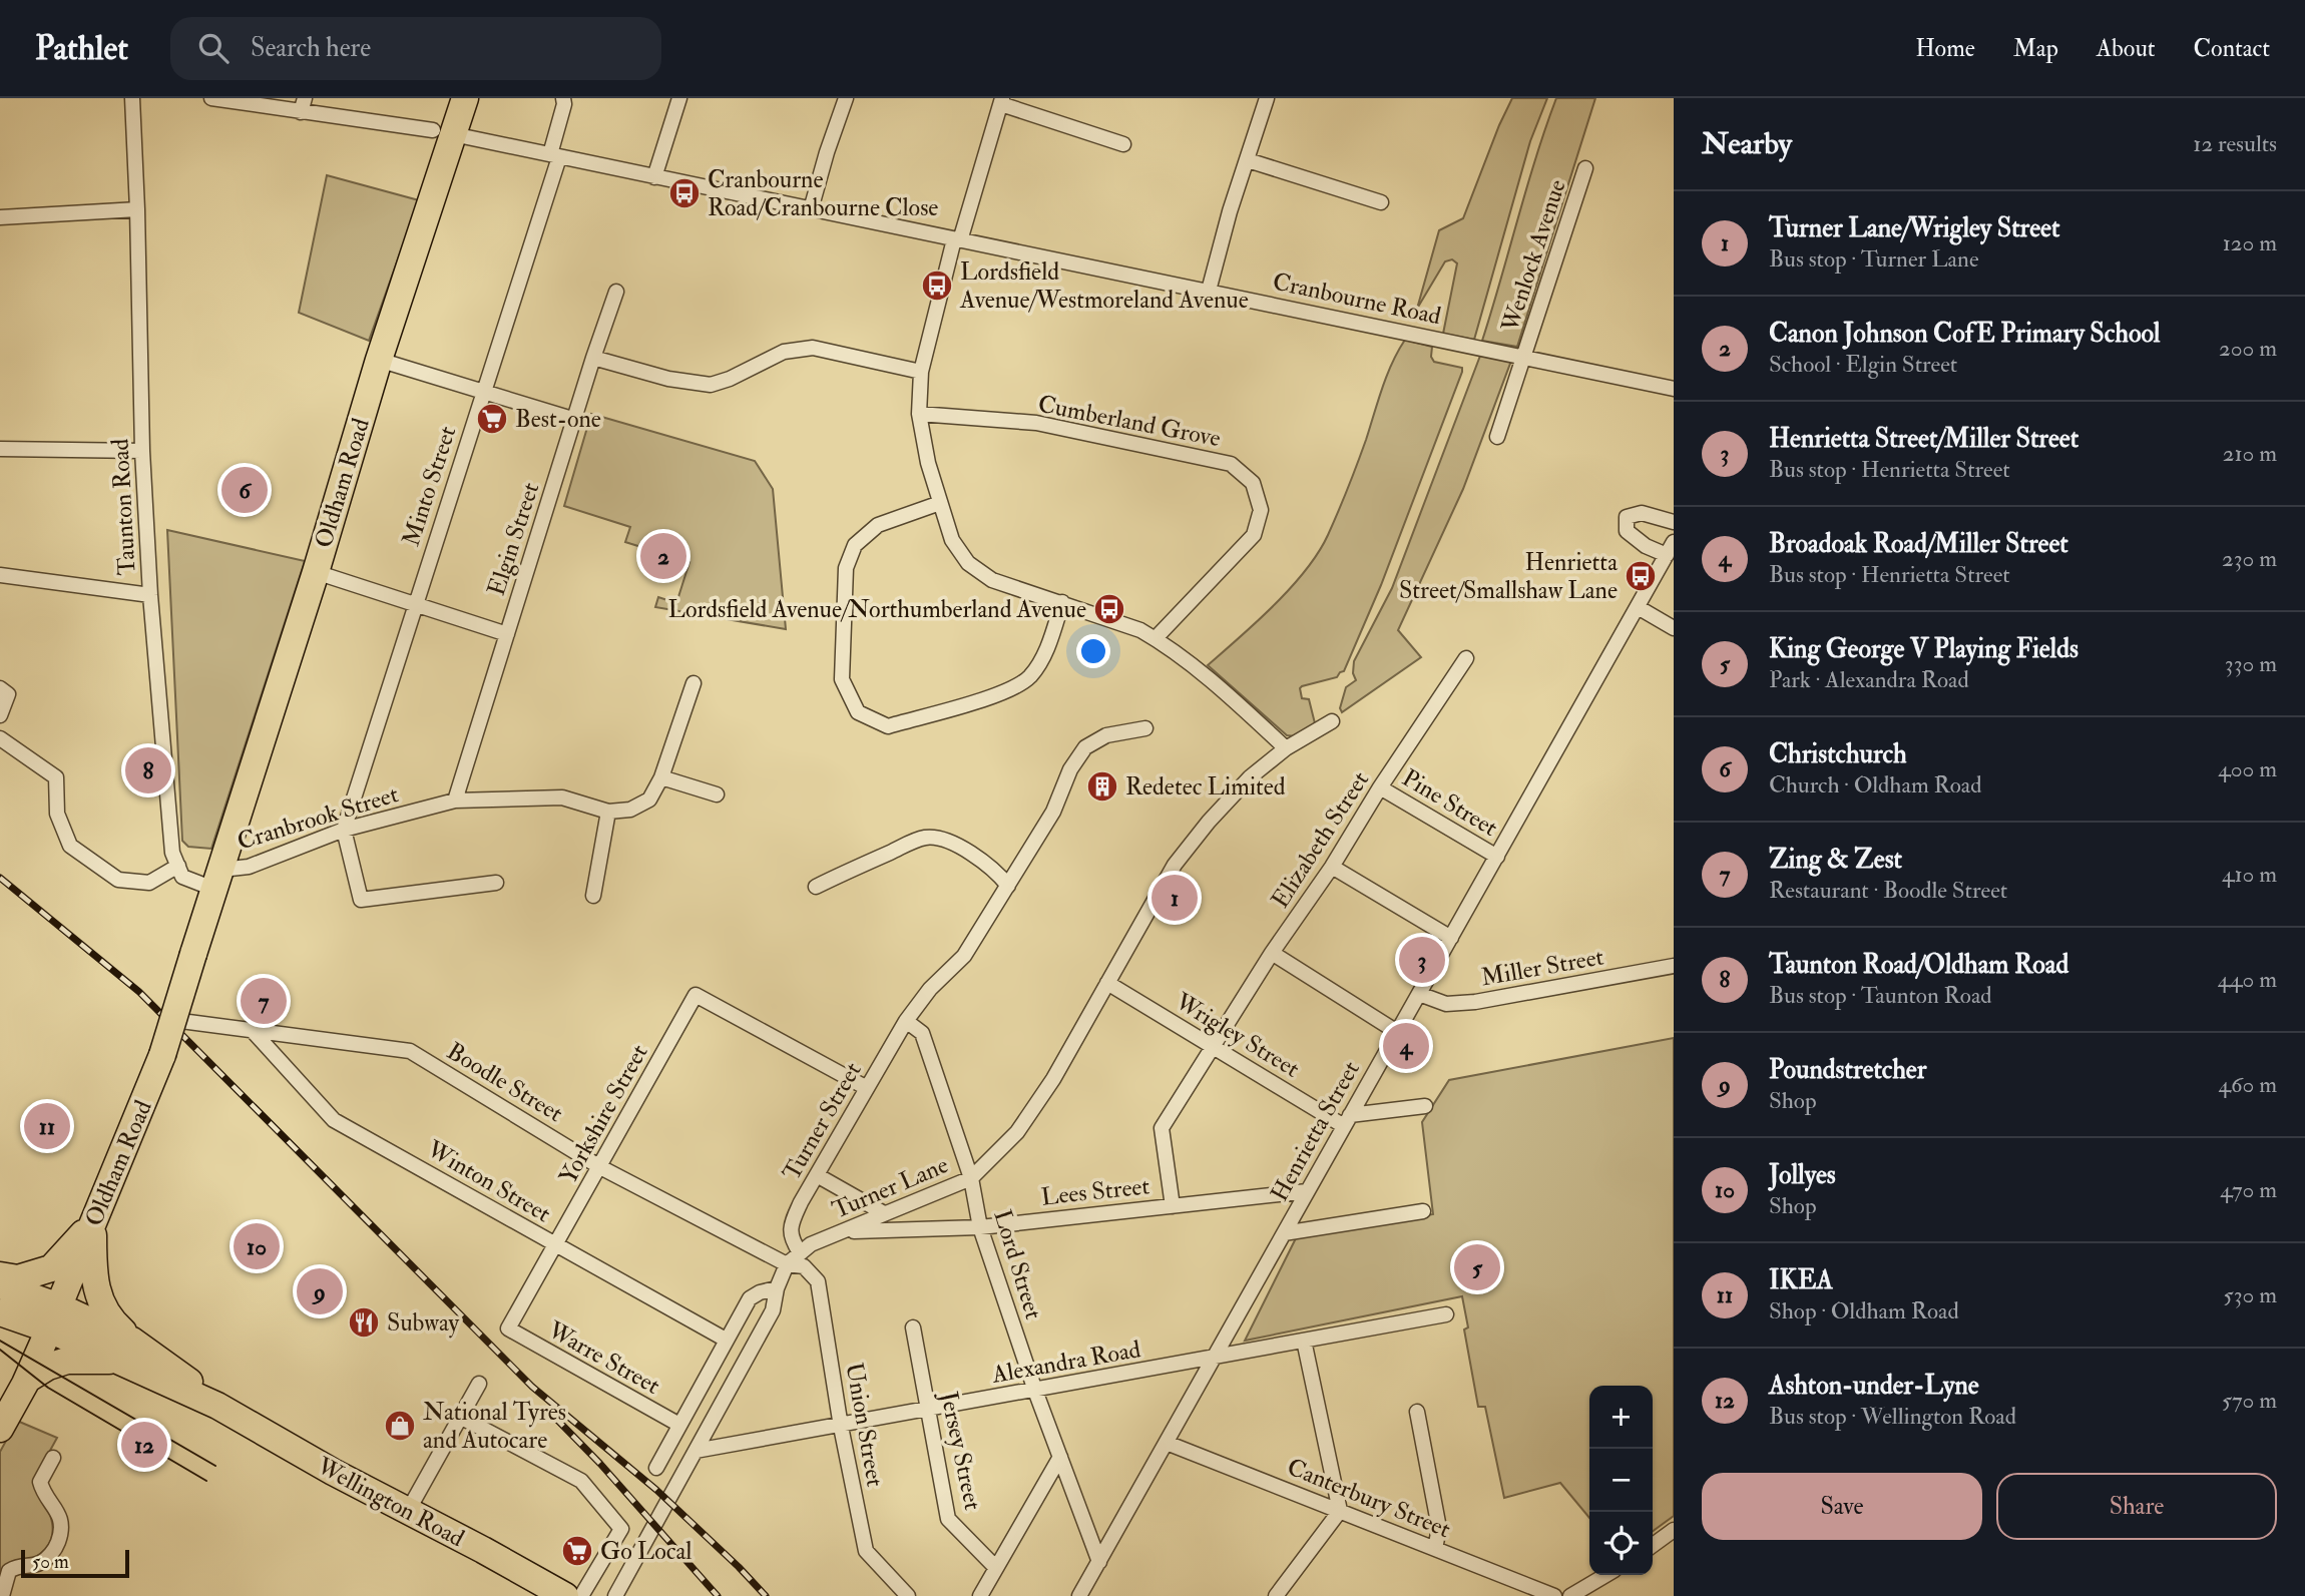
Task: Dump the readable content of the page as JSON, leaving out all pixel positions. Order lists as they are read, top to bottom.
{
  "streets": {
    "highway": ["Oldham Road", "Wellington Road"],
    "street": [
      "Wenlock Avenue",
      "Cranbourne Road",
      "Cumberland Grove",
      "Minto Street",
      "Taunton Road",
      "Elgin Street",
      "Pine Street",
      "Cranbrook Street",
      "Elizabeth Street",
      "Miller Street",
      "Wrigley Street",
      "Boodle Street",
      "Yorkshire Street",
      "Turner Street",
      "Henrietta Street",
      "Winton Street",
      "Turner Lane",
      "Lees Street",
      "Lord Street",
      "Warre Street",
      "Alexandra Road",
      "Union Street",
      "Jersey Street",
      "Canterbury Street"
    ]
  },
  "crossings": [
    ["Wenlock Avenue", "Cranbourne Road"],
    ["Cranbourne Road", "Oldham Road"],
    ["Cranbourne Road", "Minto Street"],
    ["Oldham Road", "Cranbrook Street"],
    ["Oldham Road", "Boodle Street"],
    ["Oldham Road", "Wellington Road"],
    ["Minto Street", "Cranbrook Street"],
    ["Elgin Street", "Cranbrook Street"],
    ["Pine Street", "Elizabeth Street"],
    ["Pine Street", "Henrietta Street"],
    ["Elizabeth Street", "Wrigley Street"],
    ["Elizabeth Street", "Lees Street"],
    ["Miller Street", "Henrietta Street"],
    ["Wrigley Street", "Henrietta Street"],
    ["Wrigley Street", "Turner Lane"],
    ["Boodle Street", "Yorkshire Street"],
    ["Boodle Street", "Winton Street"],
    ["Boodle Street", "Turner Lane"],
    ["Boodle Street", "Union Street"],
    ["Yorkshire Street", "Turner Street"],
    ["Yorkshire Street", "Winton Street"],
    ["Yorkshire Street", "Warre Street"],
    ["Turner Street", "Turner Lane"],
    ["Turner Street", "Lord Street"],
    ["Henrietta Street", "Lees Street"],
    ["Henrietta Street", "Lord Street"],
    ["Henrietta Street", "Alexandra Road"],
    ["Henrietta Street", "Canterbury Street"],
    ["Turner Lane", "Lees Street"],
    ["Turner Lane", "Lord Street"],
    ["Turner Lane", "Alexandra Road"],
    ["Turner Lane", "Union Street"],
    ["Lees Street", "Lord Street"],
    ["Lord Street", "Alexandra Road"],
    ["Alexandra Road", "Union Street"],
    ["Alexandra Road", "Jersey Street"]
  ],
  "places": {
    "bus stop": [
      "Cranbourne Road/Cranbourne Close",
      "Lordsfield Avenue/Westmoreland Avenue",
      "Henrietta Street/Smallshaw Lane",
      "Lordsfield Avenue/Northumberland Avenue"
    ],
    "supermarket": ["Best-one", "Go Local"],
    "building": ["Redetec Limited"],
    "restaurant": ["Subway"],
    "shop": ["National Tyres and Autocare"]
  },
  "scale_bar": "50 m",
  "page": {
    "header": "Pathlet",
    "search": "Search here",
    "nav": [
      "Home",
      "Map",
      "About",
      "Contact"
    ],
    "heading": ["Nearby", "12 results"],
    "list": [
      {
        "mark": "1",
        "name": "Turner Lane/Wrigley Street",
        "note": "Bus stop · Turner Lane",
        "value": "120 m"
      },
      {
        "mark": "2",
        "name": "Canon Johnson CofE Primary School",
        "note": "School · Elgin Street",
        "value": "200 m"
      },
      {
        "mark": "3",
        "name": "Henrietta Street/Miller Street",
        "note": "Bus stop · Henrietta Street",
        "value": "210 m"
      },
      {
        "mark": "4",
        "name": "Broadoak Road/Miller Street",
        "note": "Bus stop · Henrietta Street",
        "value": "230 m"
      },
      {
        "mark": "5",
        "name": "King George V Playing Fields",
        "note": "Park · Alexandra Road",
        "value": "330 m"
      },
      {
        "mark": "6",
        "name": "Christchurch",
        "note": "Church · Oldham Road",
        "value": "400 m"
      },
      {
        "mark": "7",
        "name": "Zing & Zest",
        "note": "Restaurant · Boodle Street",
        "value": "410 m"
      },
      {
        "mark": "8",
        "name": "Taunton Road/Oldham Road",
        "note": "Bus stop · Taunton Road",
        "value": "440 m"
      },
      {
        "mark": "9",
        "name": "Poundstretcher",
        "note": "Shop",
        "value": "460 m"
      },
      {
        "mark": "10",
        "name": "Jollyes",
        "note": "Shop",
        "value": "470 m"
      },
      {
        "mark": "11",
        "name": "IKEA",
        "note": "Shop · Oldham Road",
        "value": "530 m"
      },
      {
        "mark": "12",
        "name": "Ashton-under-Lyne",
        "note": "Bus stop · Wellington Road",
        "value": "570 m"
      }
    ],
    "pins": [
      "6",
      "2",
      "8",
      "1",
      "3",
      "7",
      "4",
      "11",
      "10",
      "5",
      "9",
      "12"
    ],
    "map_buttons": ["+", "−"],
    "buttons": ["Save", "Share"],
    "scale": "50 m"
  }
}
